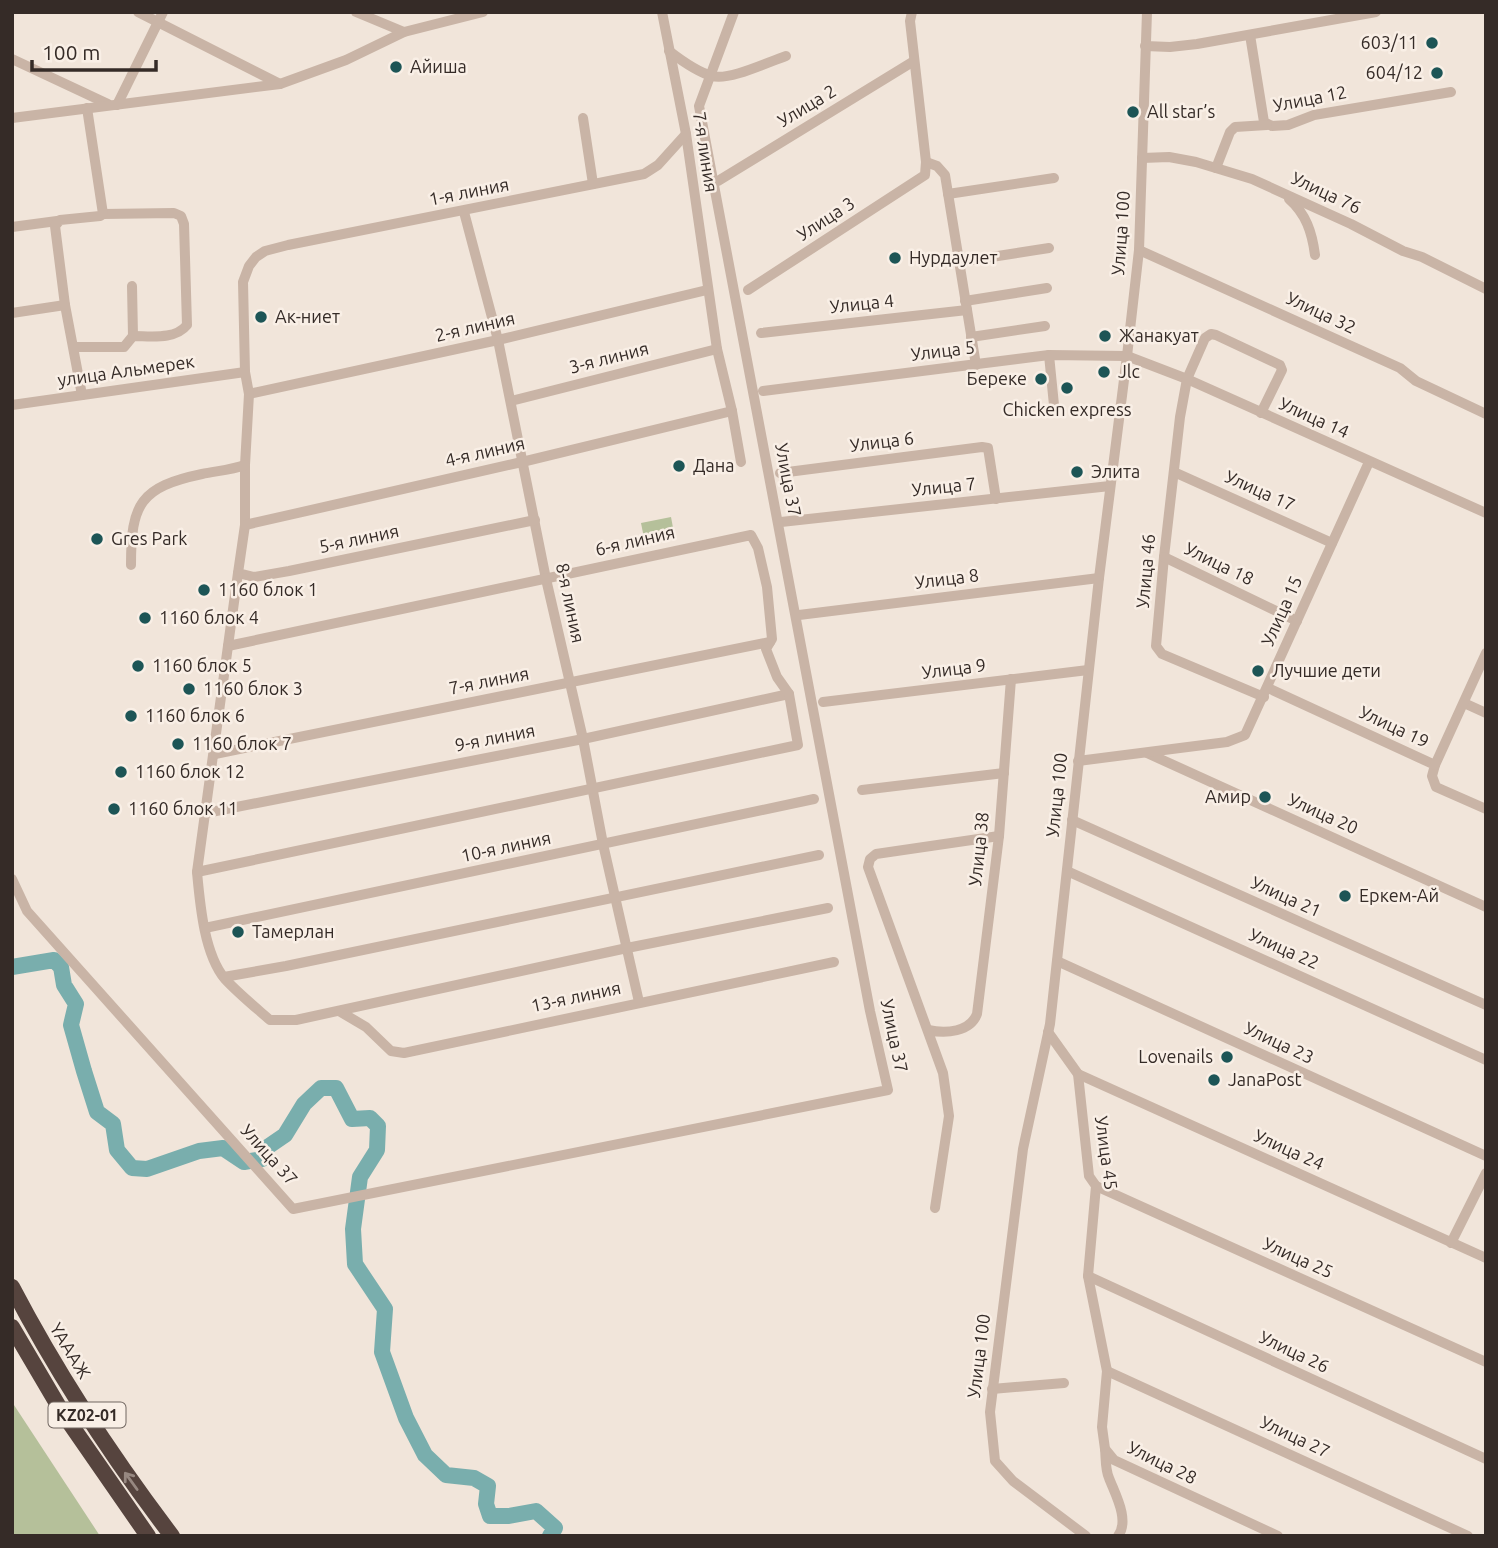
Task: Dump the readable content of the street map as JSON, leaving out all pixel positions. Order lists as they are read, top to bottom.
{
  "streets": {
    "highway": ["ҮАААЖ", "KZ02-01"],
    "street": [
      "Улица 12",
      "Улица 2",
      "7-я линия",
      "1-я линия",
      "Улица 76",
      "Улица 3",
      "Улица 100",
      "Улица 4",
      "Улица 32",
      "2-я линия",
      "Улица 5",
      "3-я линия",
      "улица Альмерек",
      "Улица 14",
      "Улица 6",
      "4-я линия",
      "Улица 37",
      "Улица 7",
      "Улица 17",
      "5-я линия",
      "6-я линия",
      "Улица 18",
      "Улица 46",
      "Улица 8",
      "8-я линия",
      "Улица 15",
      "Улица 9",
      "Улица 19",
      "9-я линия",
      "Улица 20",
      "10-я линия",
      "Улица 38",
      "Улица 21",
      "Улица 22",
      "13-я линия",
      "Улица 23",
      "Улица 24",
      "Улица 45",
      "Улица 25",
      "Улица 26",
      "Улица 27",
      "Улица 28"
    ]
  },
  "crossings": [
    ["7-я линия", "1-я линия"],
    ["7-я линия", "2-я линия"],
    ["7-я линия", "3-я линия"],
    ["7-я линия", "4-я линия"],
    ["7-я линия", "6-я линия"],
    ["7-я линия", "8-я линия"],
    ["1-я линия", "улица Альмерек"],
    ["1-я линия", "8-я линия"],
    ["Улица 76", "Улица 100"],
    ["Улица 100", "Улица 32"],
    ["Улица 100", "Улица 5"],
    ["Улица 100", "Улица 14"],
    ["Улица 100", "Улица 7"],
    ["Улица 100", "Улица 8"],
    ["Улица 100", "Улица 15"],
    ["Улица 100", "Улица 9"],
    ["Улица 100", "Улица 21"],
    ["Улица 100", "Улица 22"],
    ["Улица 100", "Улица 23"],
    ["2-я линия", "8-я линия"],
    ["Улица 5", "Улица 14"],
    ["3-я линия", "8-я линия"],
    ["Улица 14", "Улица 46"],
    ["Улица 14", "Улица 15"],
    ["Улица 6", "Улица 7"],
    ["4-я линия", "8-я линия"],
    ["Улица 37", "Улица 38"],
    ["Улица 17", "Улица 46"],
    ["Улица 17", "Улица 15"],
    ["5-я линия", "8-я линия"],
    ["6-я линия", "8-я линия"],
    ["6-я линия", "9-я линия"],
    ["Улица 18", "Улица 46"],
    ["Улица 18", "Улица 15"],
    ["Улица 46", "Улица 15"],
    ["Улица 46", "Улица 19"],
    ["8-я линия", "9-я линия"],
    ["8-я линия", "10-я линия"],
    ["8-я линия", "13-я линия"],
    ["Улица 15", "Улица 19"],
    ["Улица 15", "Улица 20"],
    ["Улица 9", "Улица 38"],
    ["Улица 24", "Улица 45"],
    ["Улица 45", "Улица 25"],
    ["Улица 45", "Улица 26"],
    ["Улица 45", "Улица 27"],
    ["Улица 45", "Улица 28"],
    ["Улица 27", "Улица 28"]
  ],
  "places": [
    "603/11",
    "Айиша",
    "604/12",
    "All star’s",
    "Нурдаулет",
    "Ак-ниет",
    "Жанакуат",
    "Jlc",
    "Береке",
    "Chicken express",
    "Дана",
    "Элита",
    "Gres Park",
    "1160 блок 1",
    "1160 блок 4",
    "1160 блок 5",
    "Лучшие дети",
    "1160 блок 3",
    "1160 блок 6",
    "1160 блок 7",
    "1160 блок 12",
    "Амир",
    "1160 блок 11",
    "Еркем-Ай",
    "Тамерлан",
    "Lovenails",
    "JanaPost"
  ],
  "scale_bar": "100 m"
}
